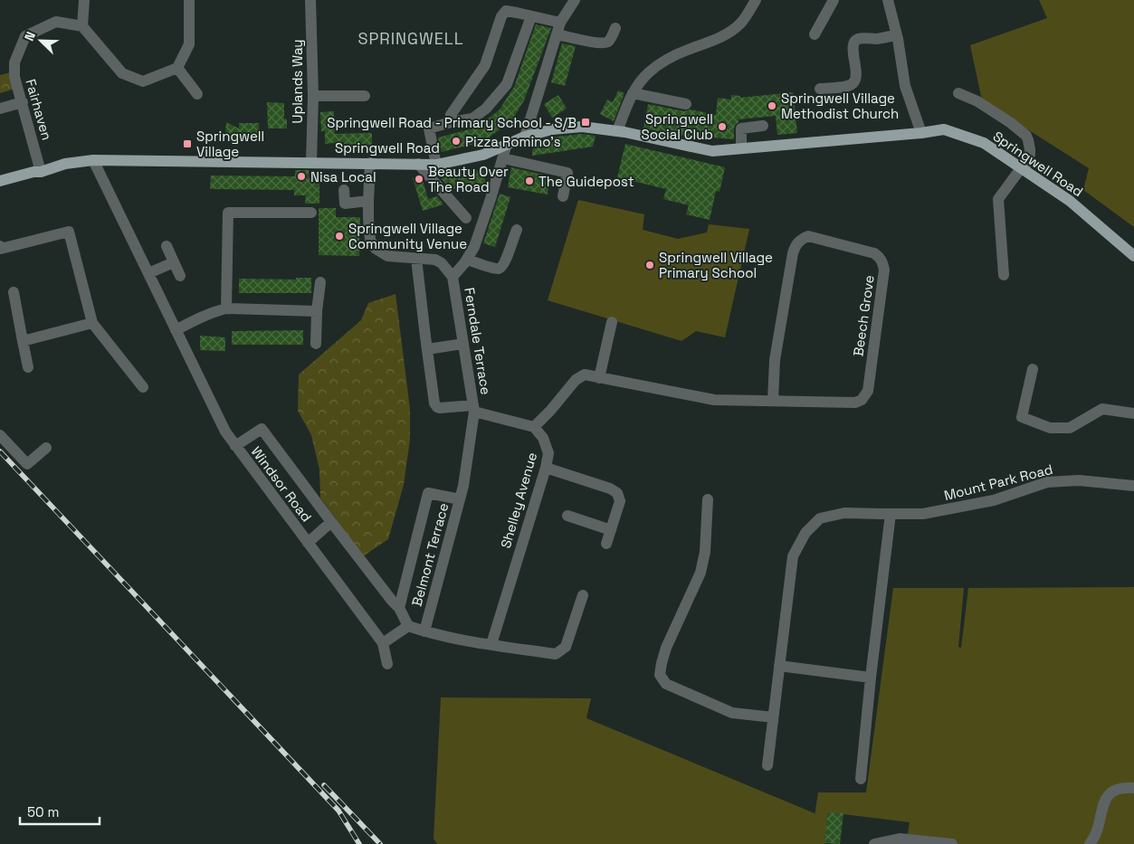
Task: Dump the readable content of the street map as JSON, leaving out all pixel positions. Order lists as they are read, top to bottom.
{
  "streets": {
    "main road": ["Springwell Road"],
    "street": [
      "Uplands Way",
      "Fairhaven",
      "Beech Grove",
      "Ferndale Terrace",
      "Mount Park Road",
      "Windsor Road",
      "Shelley Avenue",
      "Belmont Terrace"
    ]
  },
  "crossings": [
    ["Uplands Way", "Springwell Road"],
    ["Fairhaven", "Springwell Road"],
    ["Springwell Road", "Windsor Road"],
    ["Beech Grove", "Shelley Avenue"],
    ["Ferndale Terrace", "Belmont Terrace"]
  ],
  "districts": ["SPRINGWELL"],
  "places": {
    "other": [
      "Springwell Village Methodist Church",
      "Springwell Social Club",
      "Pizza Romino's",
      "Nisa Local",
      "Beauty Over The Road",
      "The Guidepost",
      "Springwell Village Community Venue",
      "Springwell Village Primary School"
    ],
    "transit": ["Springwell Road - Primary School - S/B", "Springwell Village"]
  },
  "scale_bar": "50 m",
  "north": "top left"
}
